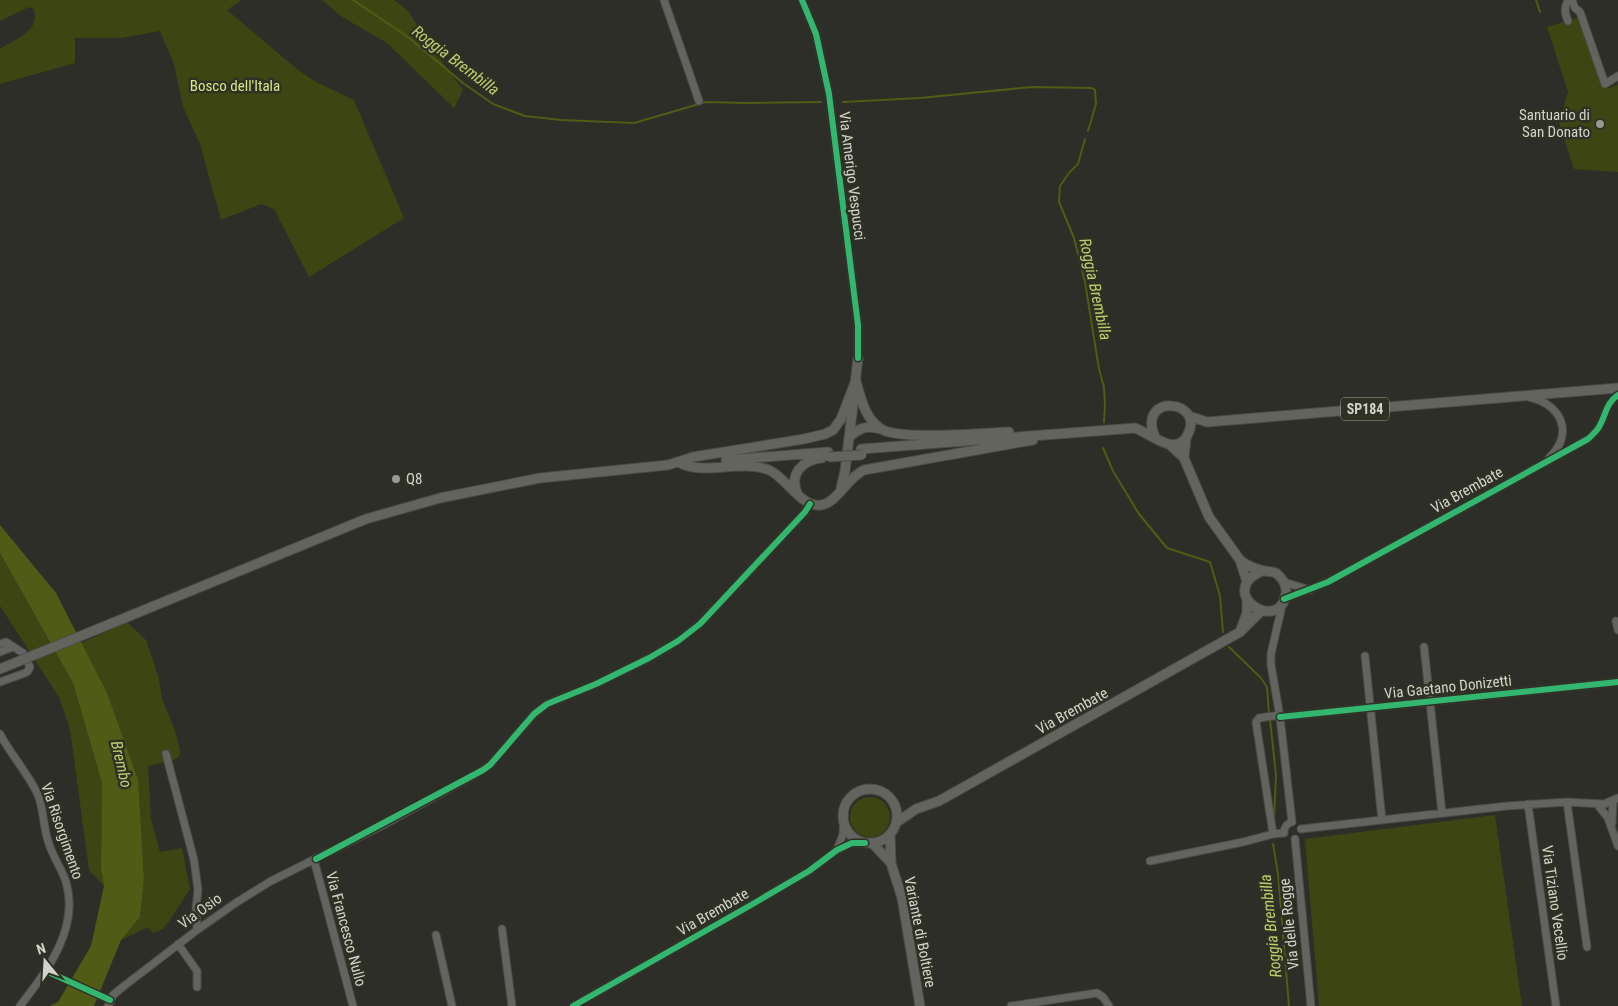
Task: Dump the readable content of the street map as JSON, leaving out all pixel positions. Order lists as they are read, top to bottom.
{
  "streets": {
    "main road": ["SP184", "Via Brembate", "Variante di Boltiere"],
    "street": [
      "Via Amerigo Vespucci",
      "Via Gaetano Donizetti",
      "Via Risorgimento",
      "Via Tiziano Vecellio",
      "Via Osio",
      "Via delle Rogge",
      "Via Francesco Nullo"
    ]
  },
  "crossings": [
    ["SP184", "Via Brembate"],
    ["Via Brembate", "Variante di Boltiere"],
    ["Via Osio", "Via Francesco Nullo"]
  ],
  "water": ["Roggia Brembilla", "Brembo"],
  "parks": ["Bosco dell'Itala"],
  "places": ["Santuario di San Donato", "Q8"],
  "north": "top"
}
